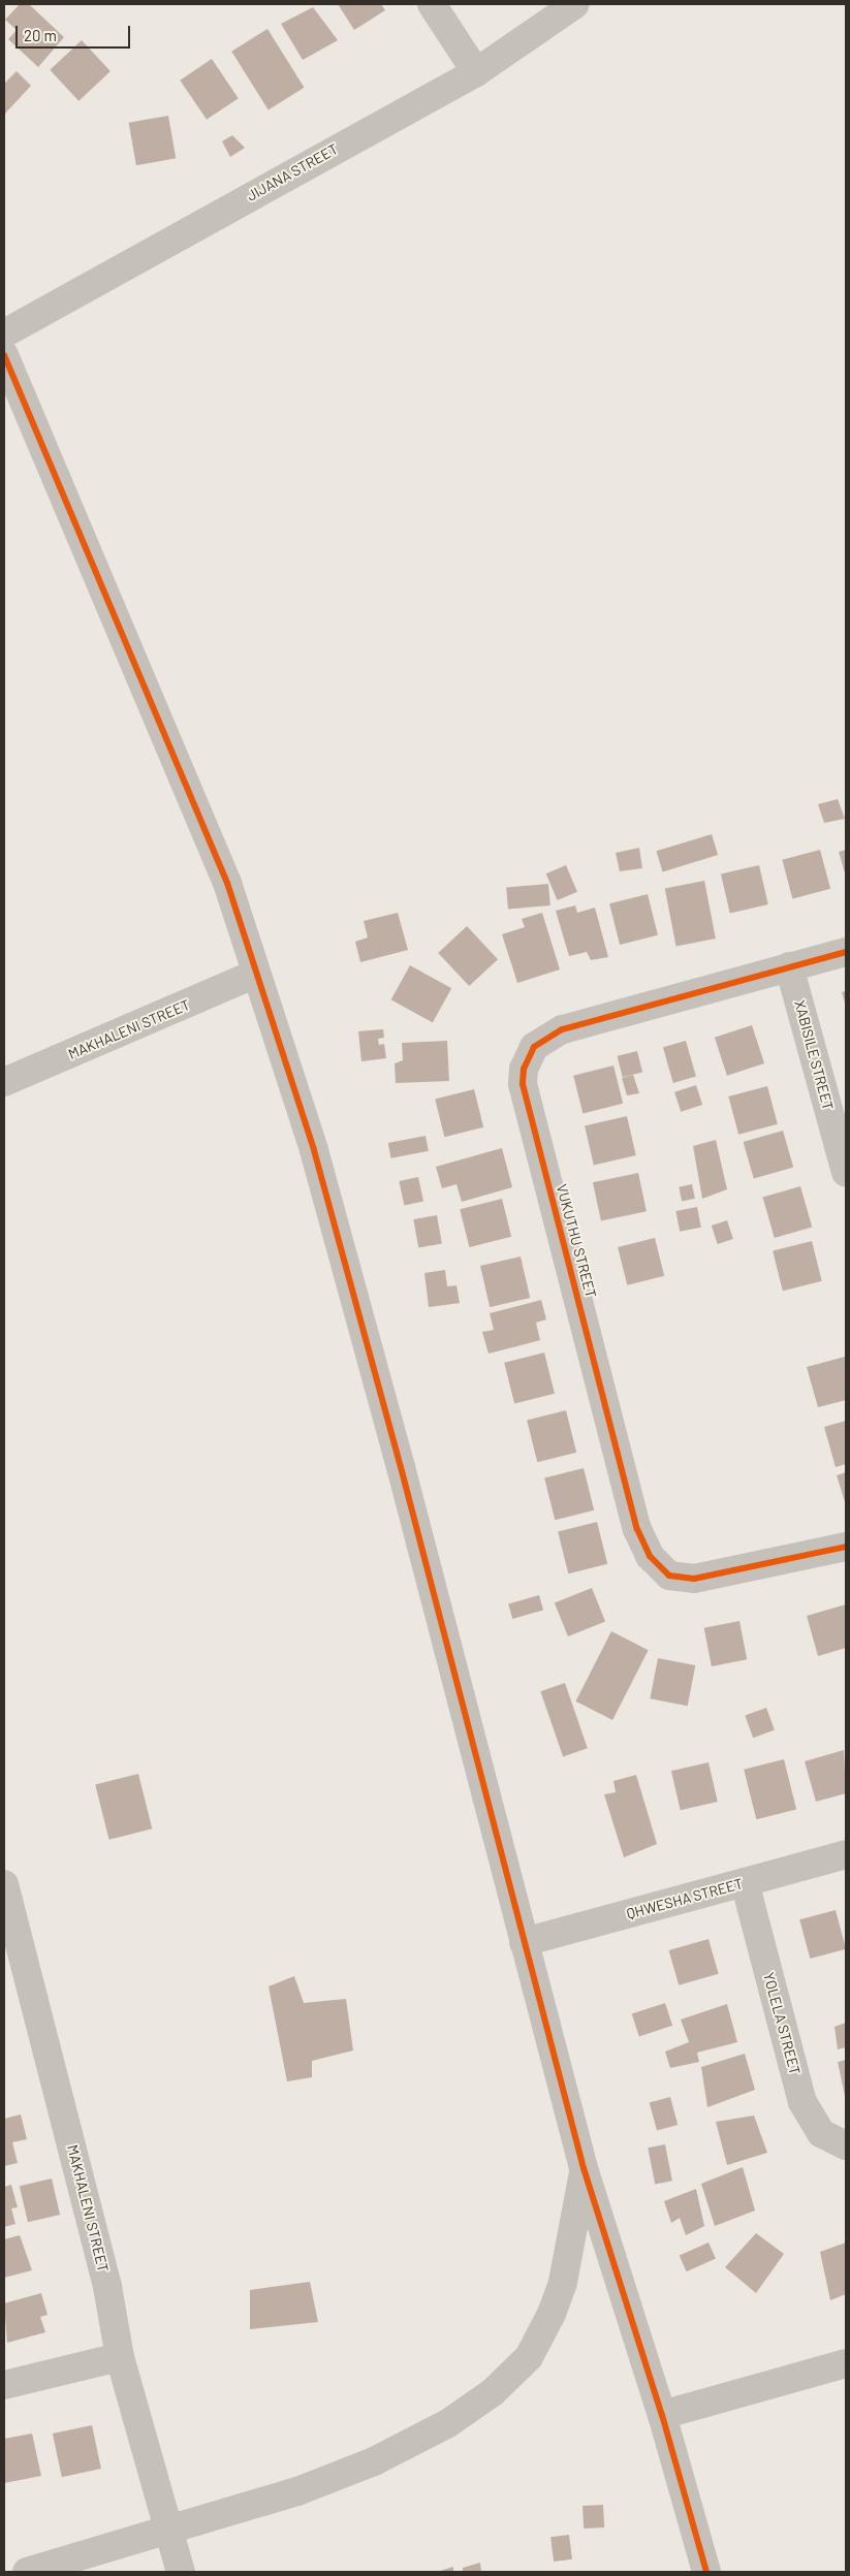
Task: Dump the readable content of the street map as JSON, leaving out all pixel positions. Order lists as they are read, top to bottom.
{
  "streets": {
    "street": [
      "JIJANA STREET",
      "MAKHALENI STREET",
      "XABISILE STREET",
      "VUKUTHU STREET",
      "QHWESHA STREET",
      "YOLELA STREET"
    ]
  },
  "crossings": [
    ["XABISILE STREET", "VUKUTHU STREET"],
    ["QHWESHA STREET", "YOLELA STREET"]
  ],
  "scale_bar": "20 m"
}
